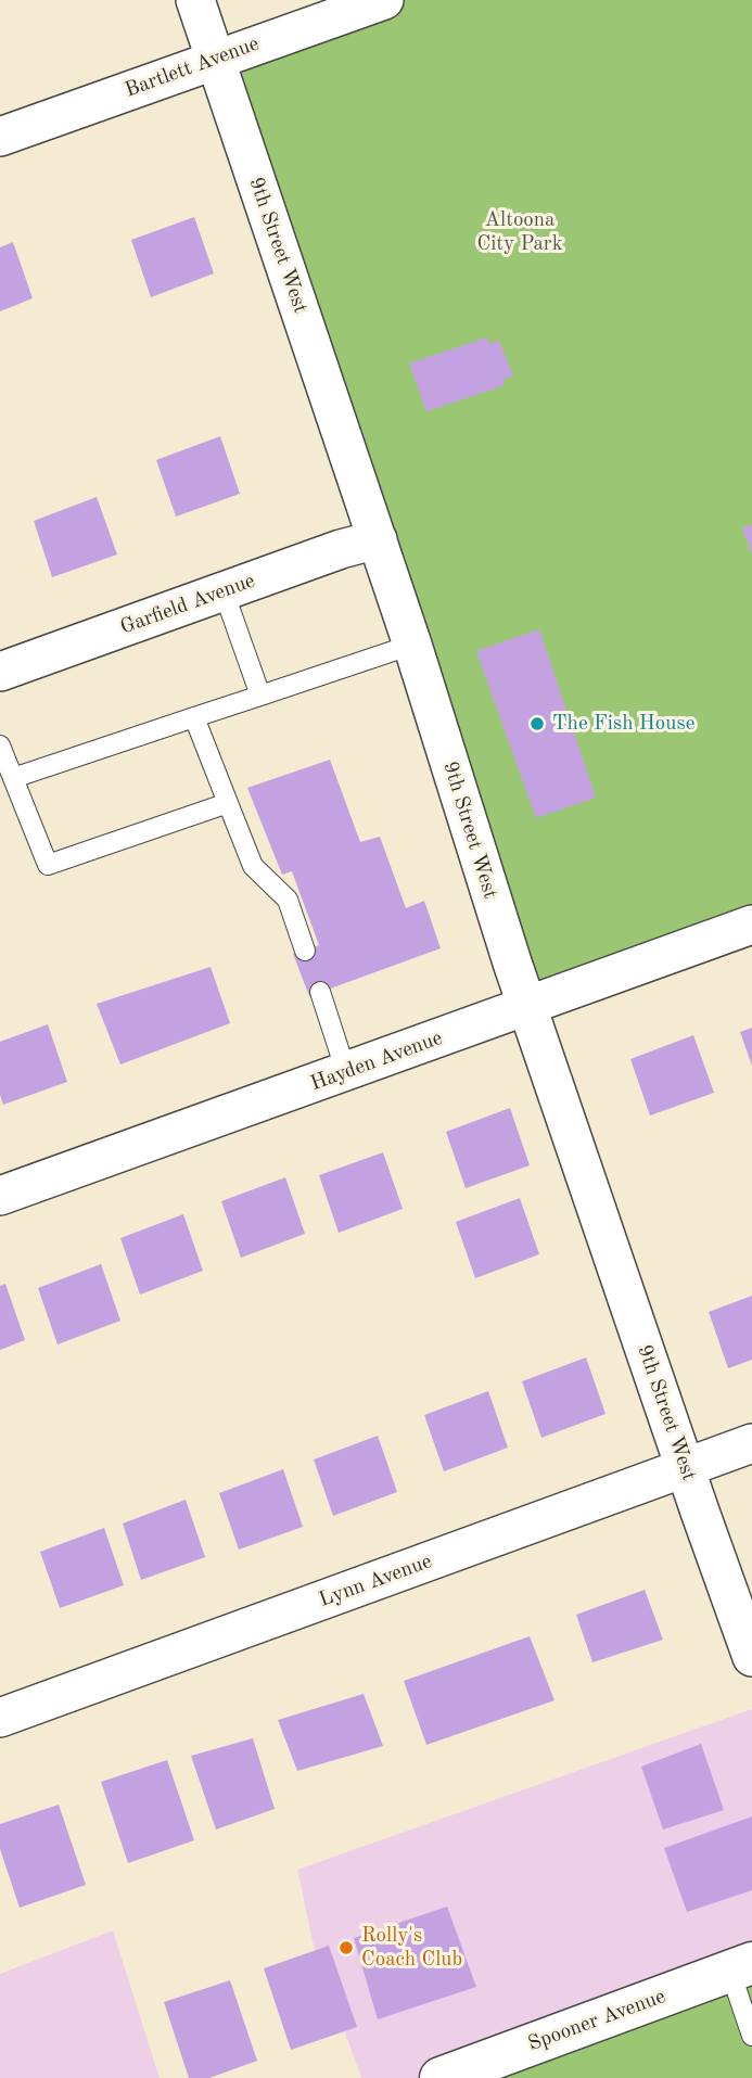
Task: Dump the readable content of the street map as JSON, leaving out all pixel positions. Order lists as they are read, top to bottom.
{
  "streets": {
    "street": [
      "Bartlett Avenue",
      "9th Street West",
      "Garfield Avenue",
      "Hayden Avenue",
      "Lynn Avenue",
      "Spooner Avenue"
    ]
  },
  "crossings": [
    ["Bartlett Avenue", "9th Street West"],
    ["9th Street West", "Garfield Avenue"],
    ["9th Street West", "Hayden Avenue"],
    ["9th Street West", "Lynn Avenue"]
  ],
  "parks": ["Altoona City Park"],
  "places": ["The Fish House", "Rolly's Coach Club"]
}
